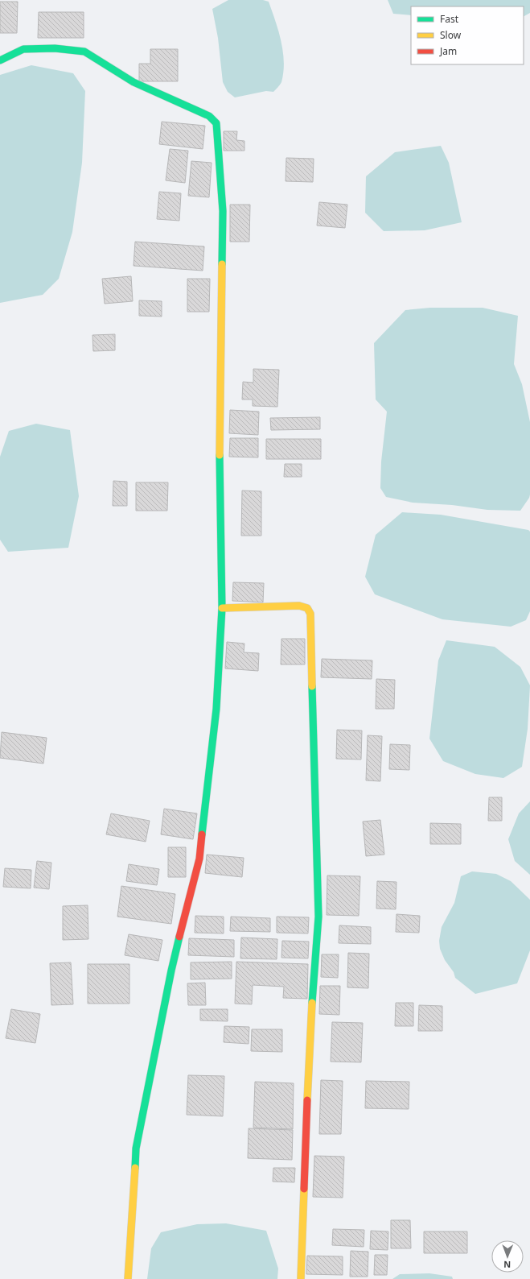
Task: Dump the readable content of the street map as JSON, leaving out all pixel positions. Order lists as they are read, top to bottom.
{
  "legend": ["Fast", "Slow", "Jam"],
  "north": "bottom"
}
